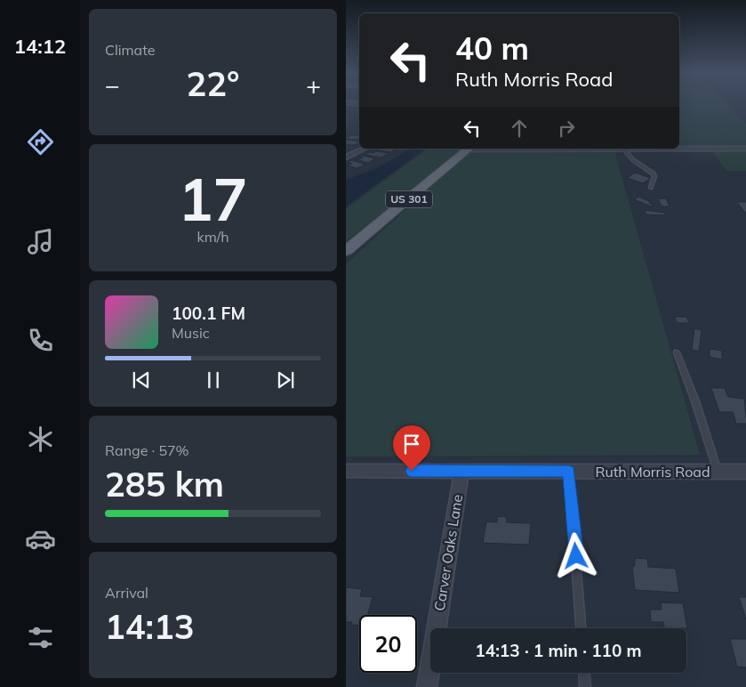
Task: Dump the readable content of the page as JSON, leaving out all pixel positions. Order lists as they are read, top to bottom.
{
  "streets": {
    "main road": ["US 301"],
    "street": ["Ruth Morris Road", "Carver Oaks Lane"]
  },
  "crossings": [
    ["Ruth Morris Road", "Carver Oaks Lane"]
  ],
  "page": {
    "tabs": "14:12",
    "tile": [
      "Climate",
      ["17", "km/h"],
      ["Range · 57%", "285 km"],
      ["Arrival", "14:13"]
    ],
    "turn": ["40 m", "Ruth Morris Road"],
    "heat": ["−", "22°", "+"],
    "song": ["100.1 FM", "Music"],
    "limit": "20",
    "trip": "14:13 · 1 min · 110 m"
  }
}
